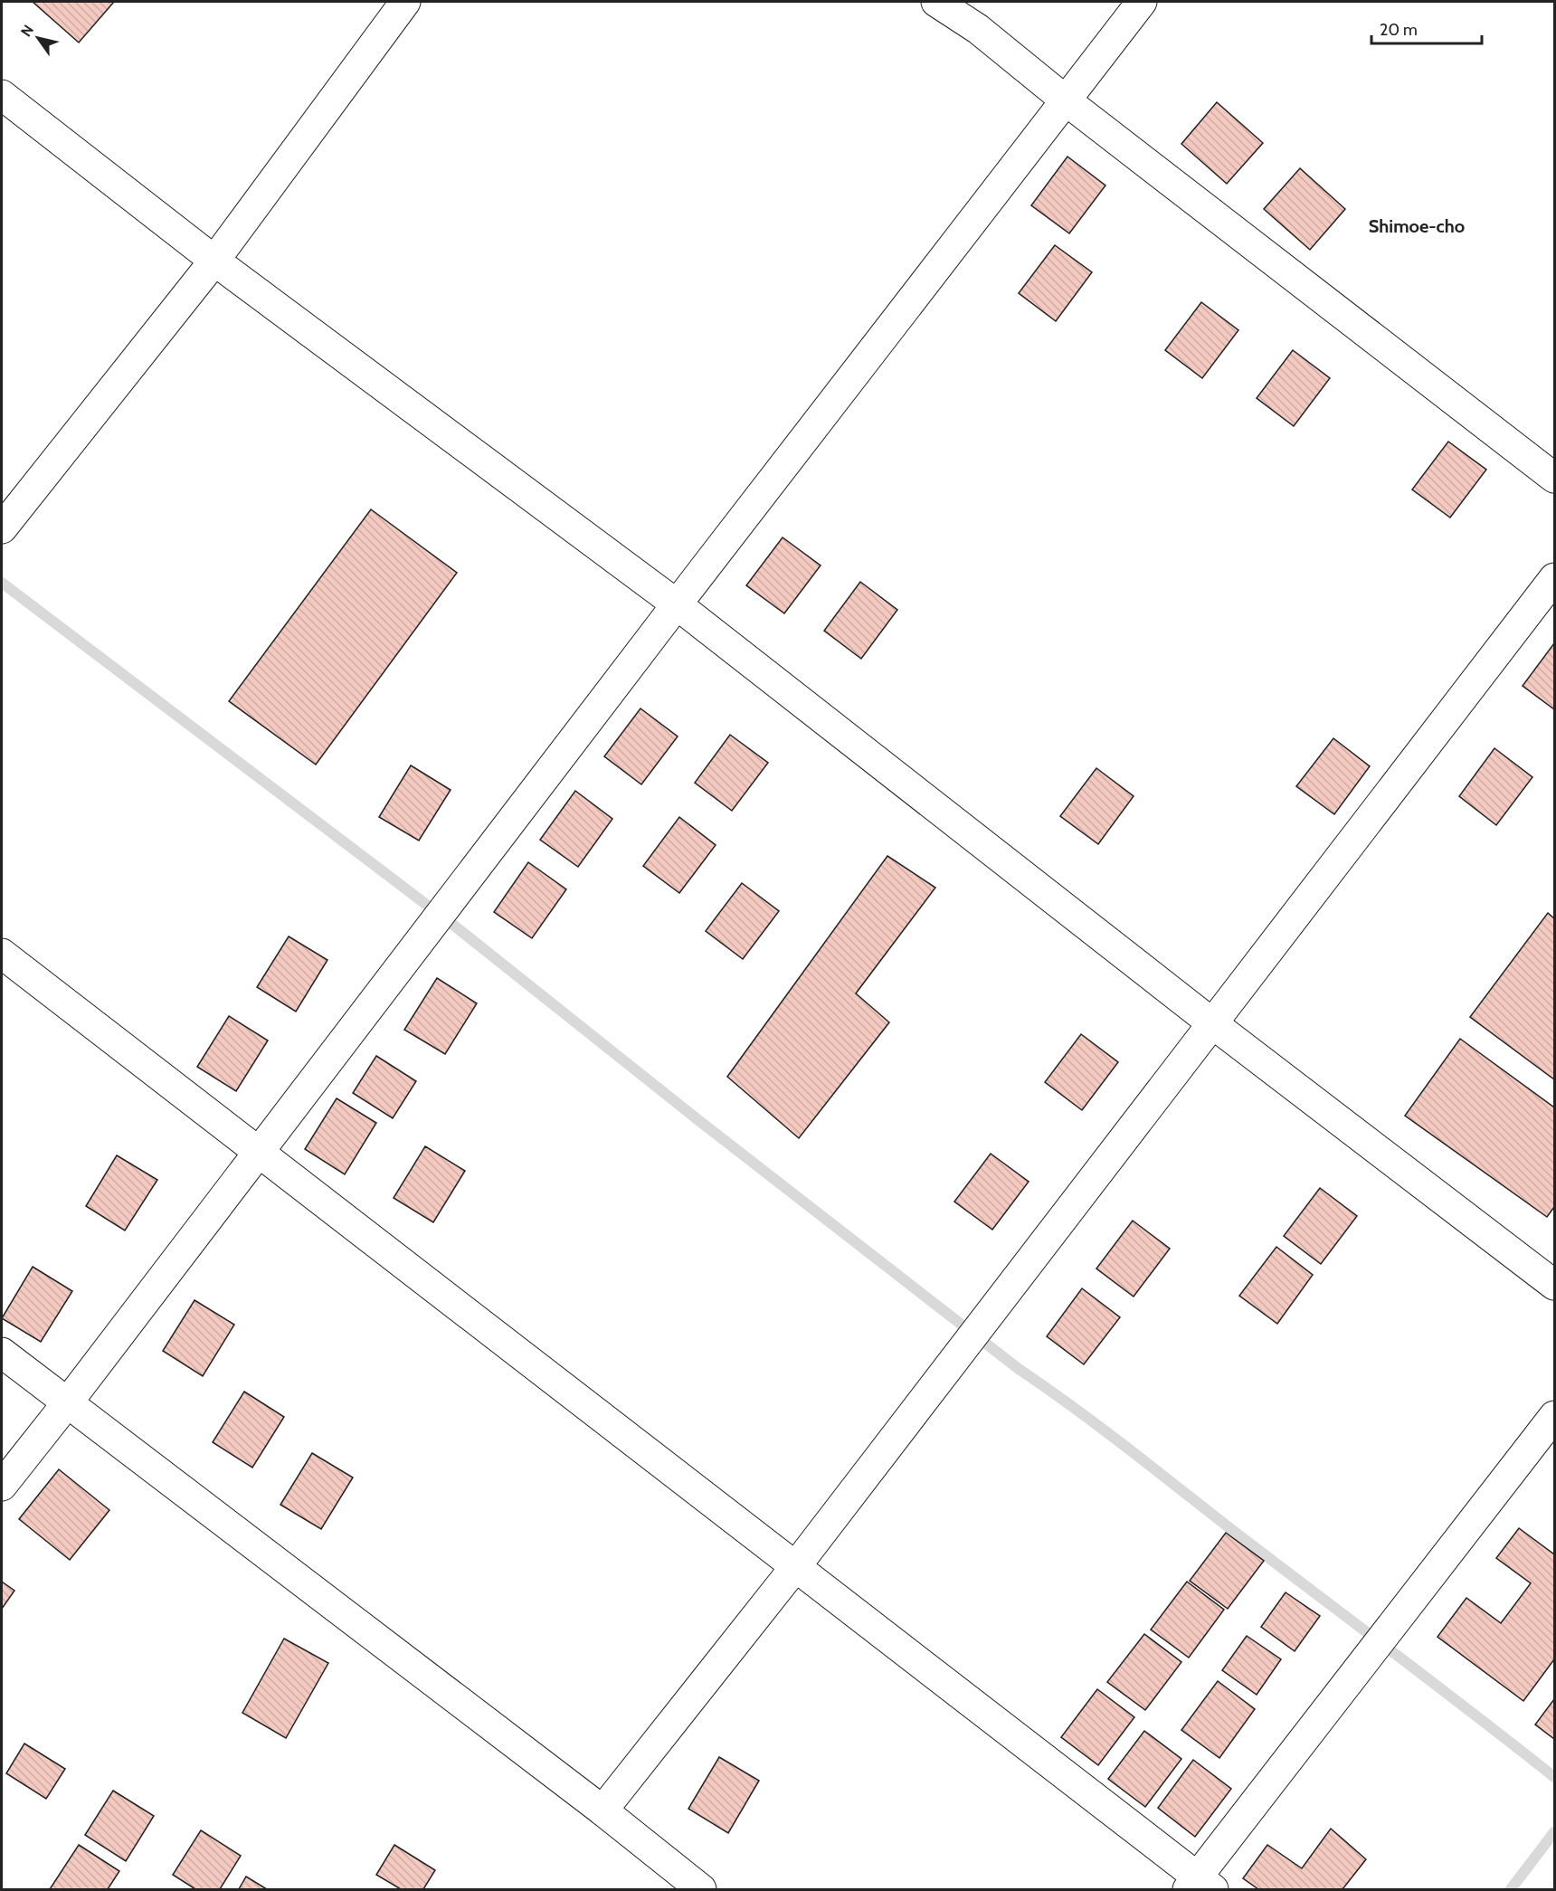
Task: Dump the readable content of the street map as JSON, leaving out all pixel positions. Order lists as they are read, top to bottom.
{
  "districts": ["Shimoe-cho"],
  "scale_bar": "20 m",
  "north": "top left"
}
